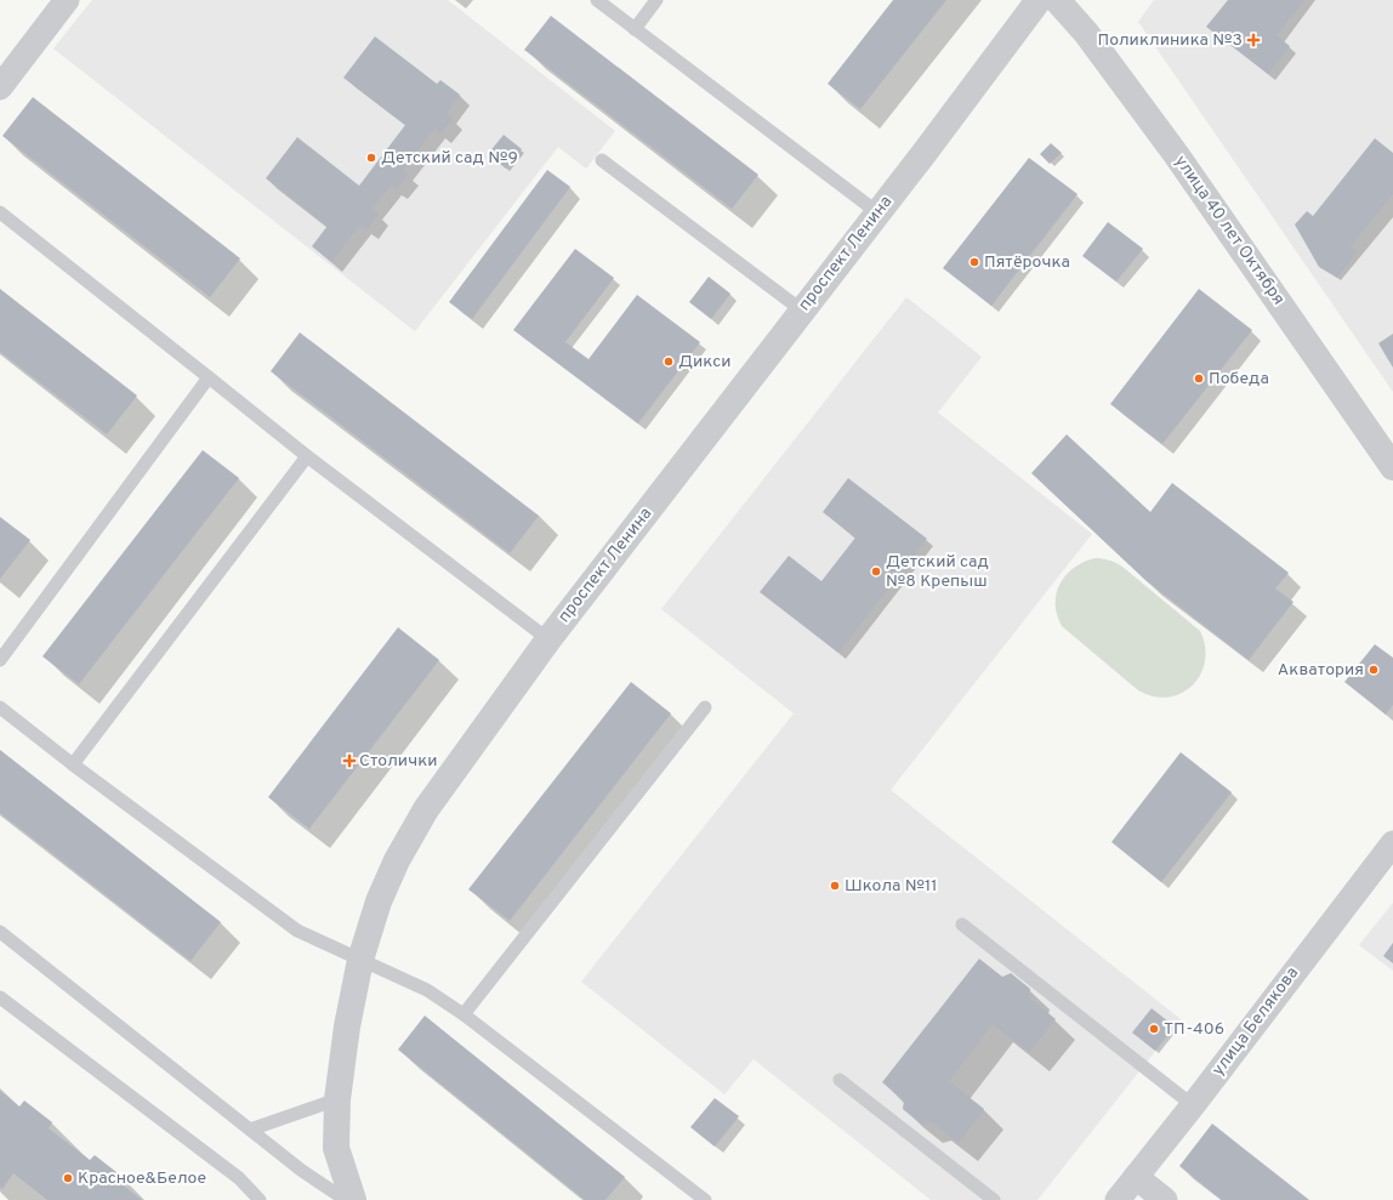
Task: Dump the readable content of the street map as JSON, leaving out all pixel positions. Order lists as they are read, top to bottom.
{
  "streets": {
    "street": ["улица 40 лет Октября", "проспект Ленина", "улица Белякова"]
  },
  "places": {
    "health": ["Поликлиника №3", "Столички"],
    "other": [
      "Детский сад №9",
      "Пятёрочка",
      "Дикси",
      "Победа",
      "Детский сад №8 Крепыш",
      "Акватория",
      "Школа №11",
      "ТП-406",
      "Красное&Белое"
    ]
  }
}
